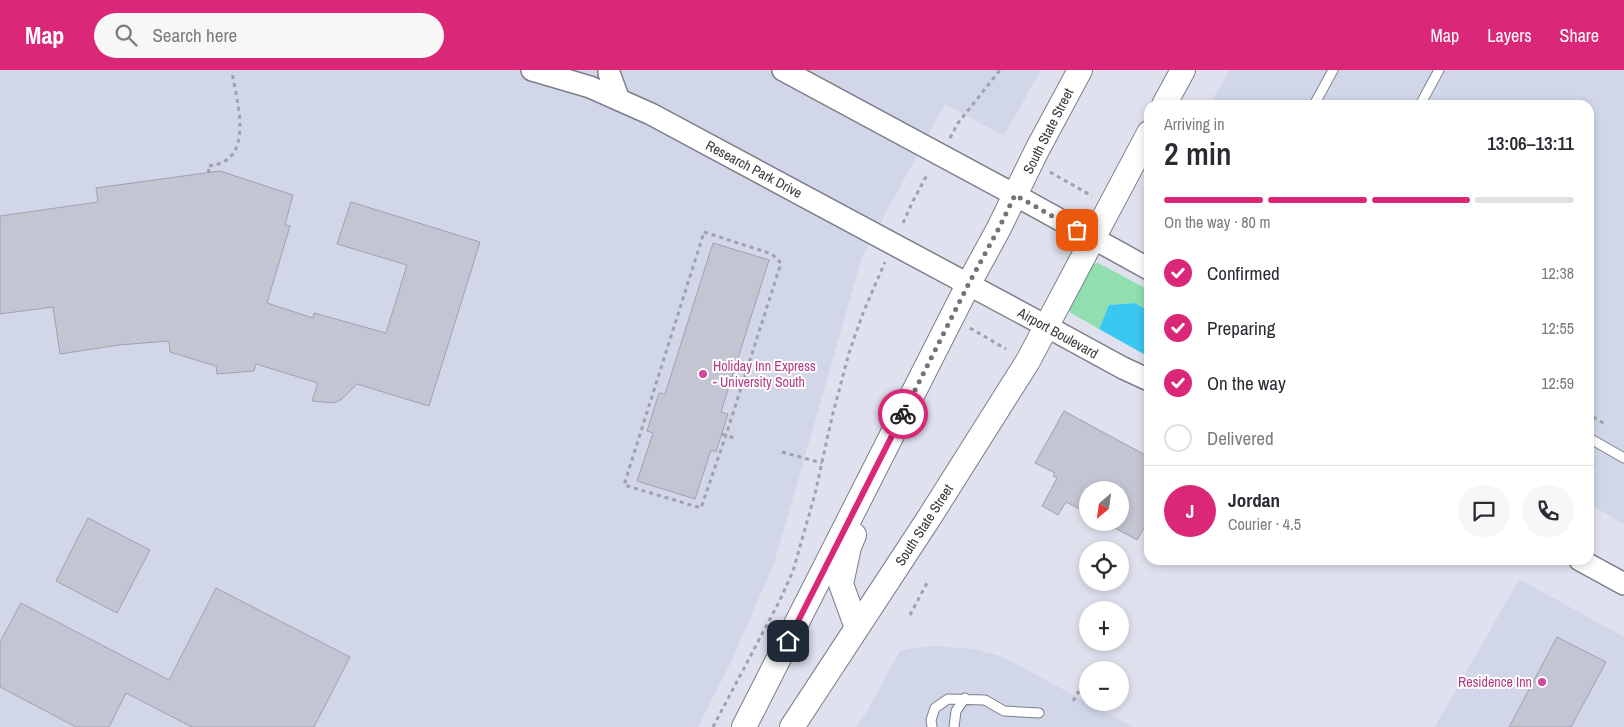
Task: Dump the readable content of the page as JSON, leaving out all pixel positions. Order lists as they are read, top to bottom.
{
  "streets": {
    "main road": ["South State Street"],
    "street": ["Research Park Drive", "Airport Boulevard"]
  },
  "crossings": [
    ["South State Street", "Research Park Drive"],
    ["South State Street", "Airport Boulevard"],
    ["Research Park Drive", "Airport Boulevard"]
  ],
  "places": ["Holiday Inn Express - University South", "Residence Inn"],
  "north": "bottom left",
  "page": {
    "header": "Map",
    "search": "Search here",
    "nav": ["Map", "Layers", "Share"],
    "heading": ["2 min", "Arriving in", "13:06–13:11"],
    "panel": ["Jordan", "Courier · 4.5"],
    "bar": "On the way · 80 m",
    "list": [
      ["Confirmed", "12:38"],
      ["Preparing", "12:55"],
      ["On the way", "12:59"],
      "Delivered"
    ],
    "map_buttons": ["+", "−"],
    "round": "J"
  }
}
